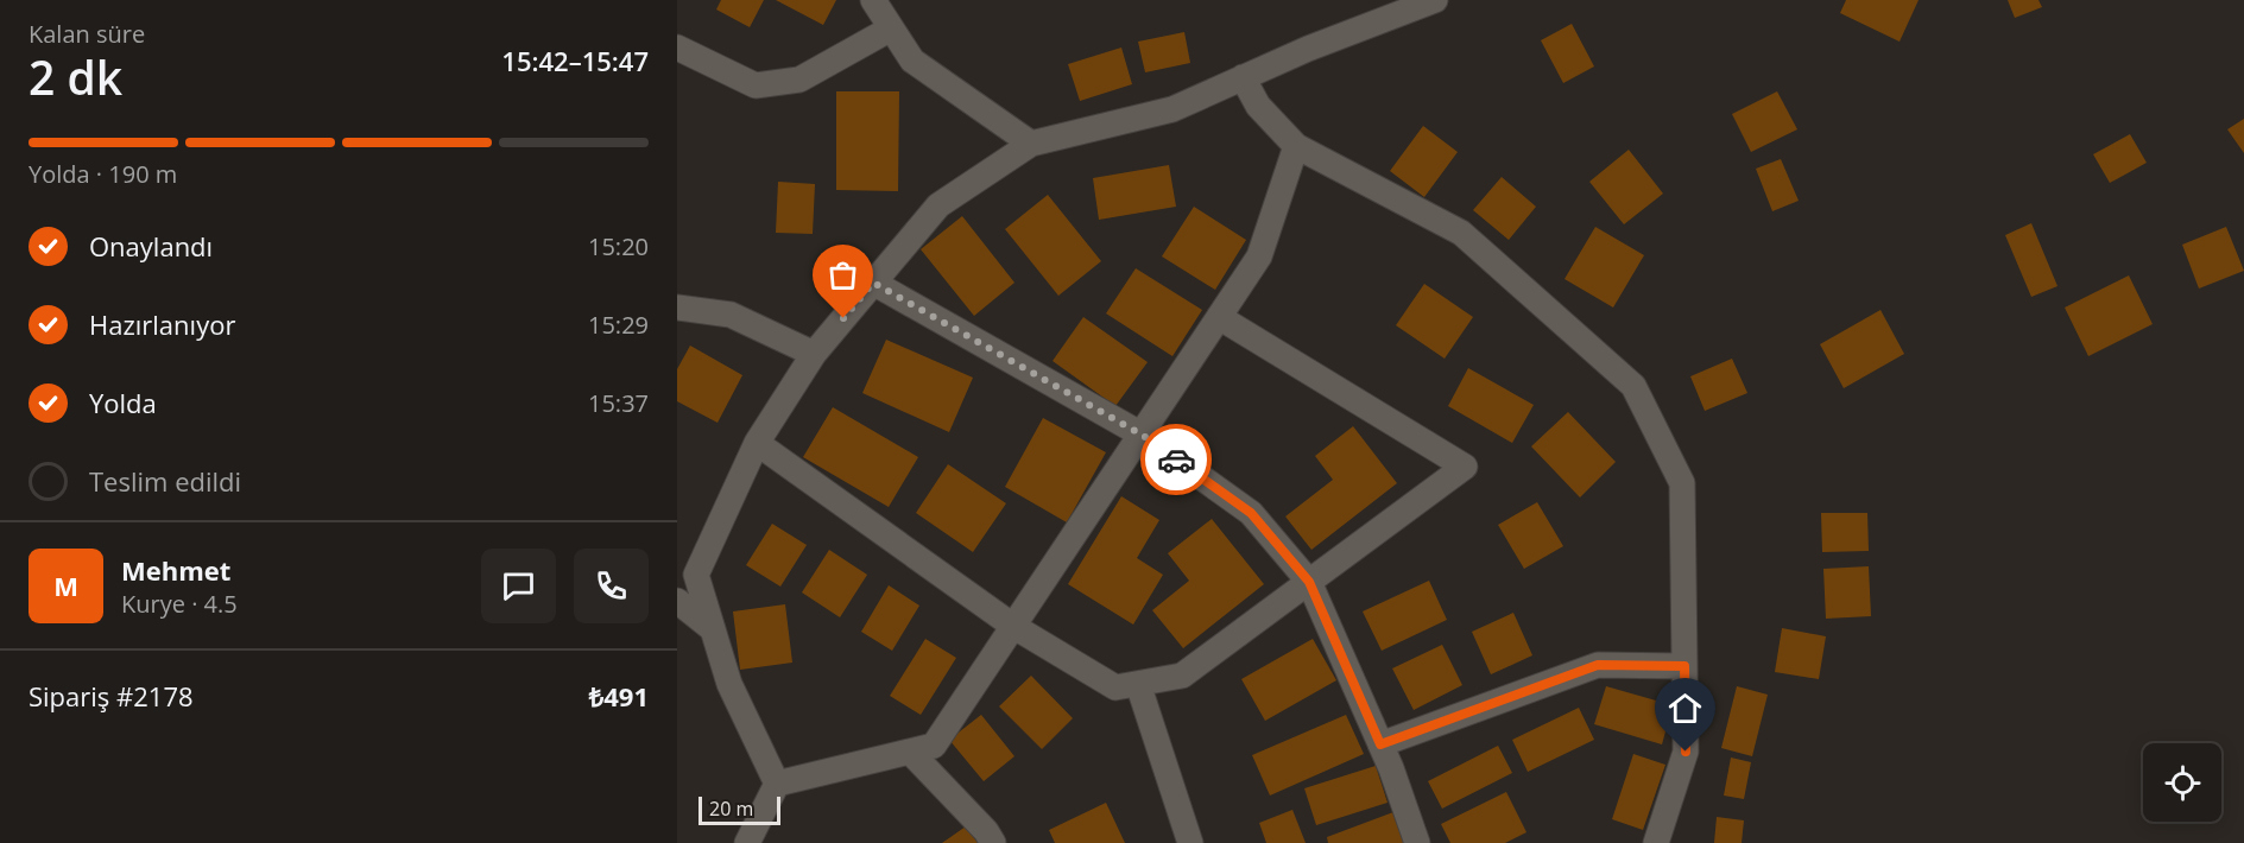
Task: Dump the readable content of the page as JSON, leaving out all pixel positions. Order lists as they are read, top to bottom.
{
  "scale_bar": "20 m",
  "page": {
    "heading": ["2 dk", "Kalan süre", "15:42–15:47"],
    "panel": [
      "Mehmet",
      "Kurye · 4.5",
      "Sipariş #2178",
      "₺491"
    ],
    "bar": "Yolda · 190 m",
    "list": [
      ["Onaylandı", "15:20"],
      ["Hazırlanıyor", "15:29"],
      ["Yolda", "15:37"],
      "Teslim edildi"
    ],
    "round": "M",
    "scale": "20 m"
  }
}
